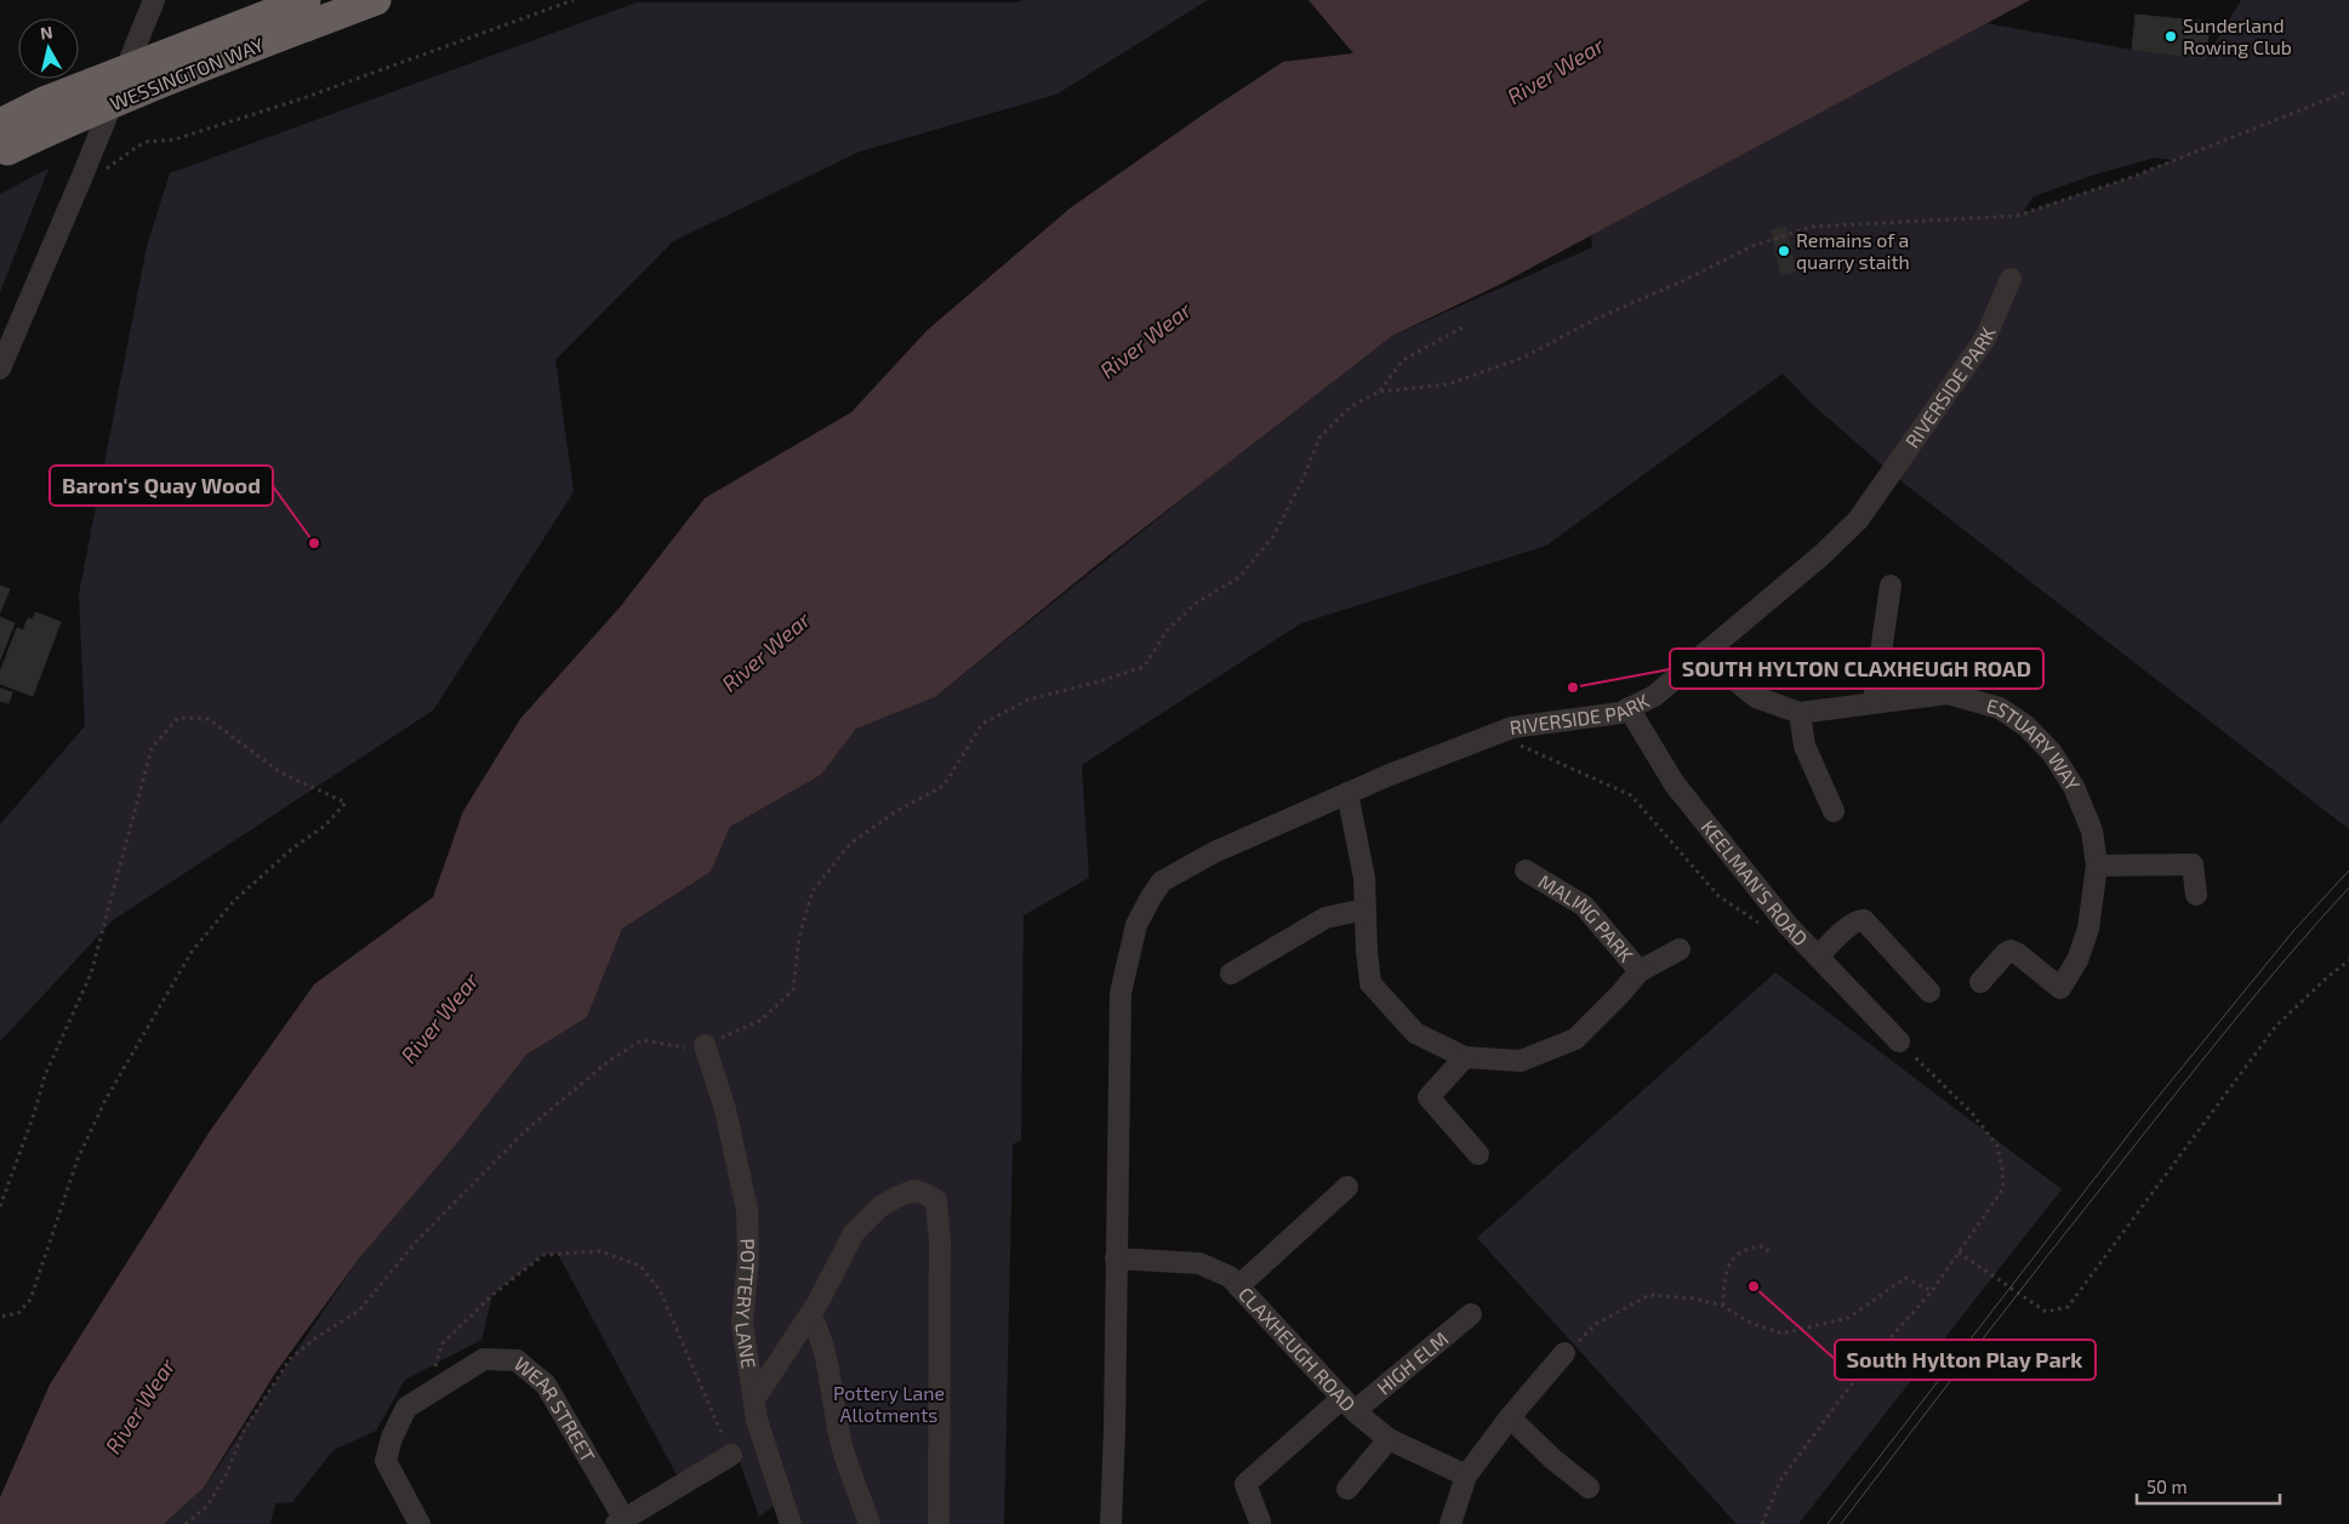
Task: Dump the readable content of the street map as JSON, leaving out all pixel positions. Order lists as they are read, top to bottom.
{
  "streets": {
    "highway": ["WESSINGTON WAY"],
    "street": [
      "RIVERSIDE PARK",
      "ESTUARY WAY",
      "KEELMAN'S ROAD",
      "MALING PARK",
      "POTTERY LANE",
      "CLAXHEUGH ROAD",
      "HIGH ELM",
      "WEAR STREET"
    ]
  },
  "crossings": [
    ["RIVERSIDE PARK", "ESTUARY WAY"],
    ["RIVERSIDE PARK", "KEELMAN'S ROAD"],
    ["RIVERSIDE PARK", "MALING PARK"],
    ["RIVERSIDE PARK", "CLAXHEUGH ROAD"],
    ["CLAXHEUGH ROAD", "HIGH ELM"]
  ],
  "water": ["River Wear"],
  "parks": ["Pottery Lane Allotments"],
  "places": [
    "Sunderland Rowing Club",
    "Remains of a quarry staith",
    "Baron's Quay Wood",
    "SOUTH HYLTON CLAXHEUGH ROAD",
    "South Hylton Play Park"
  ],
  "scale_bar": "50 m",
  "north": "top"
}
